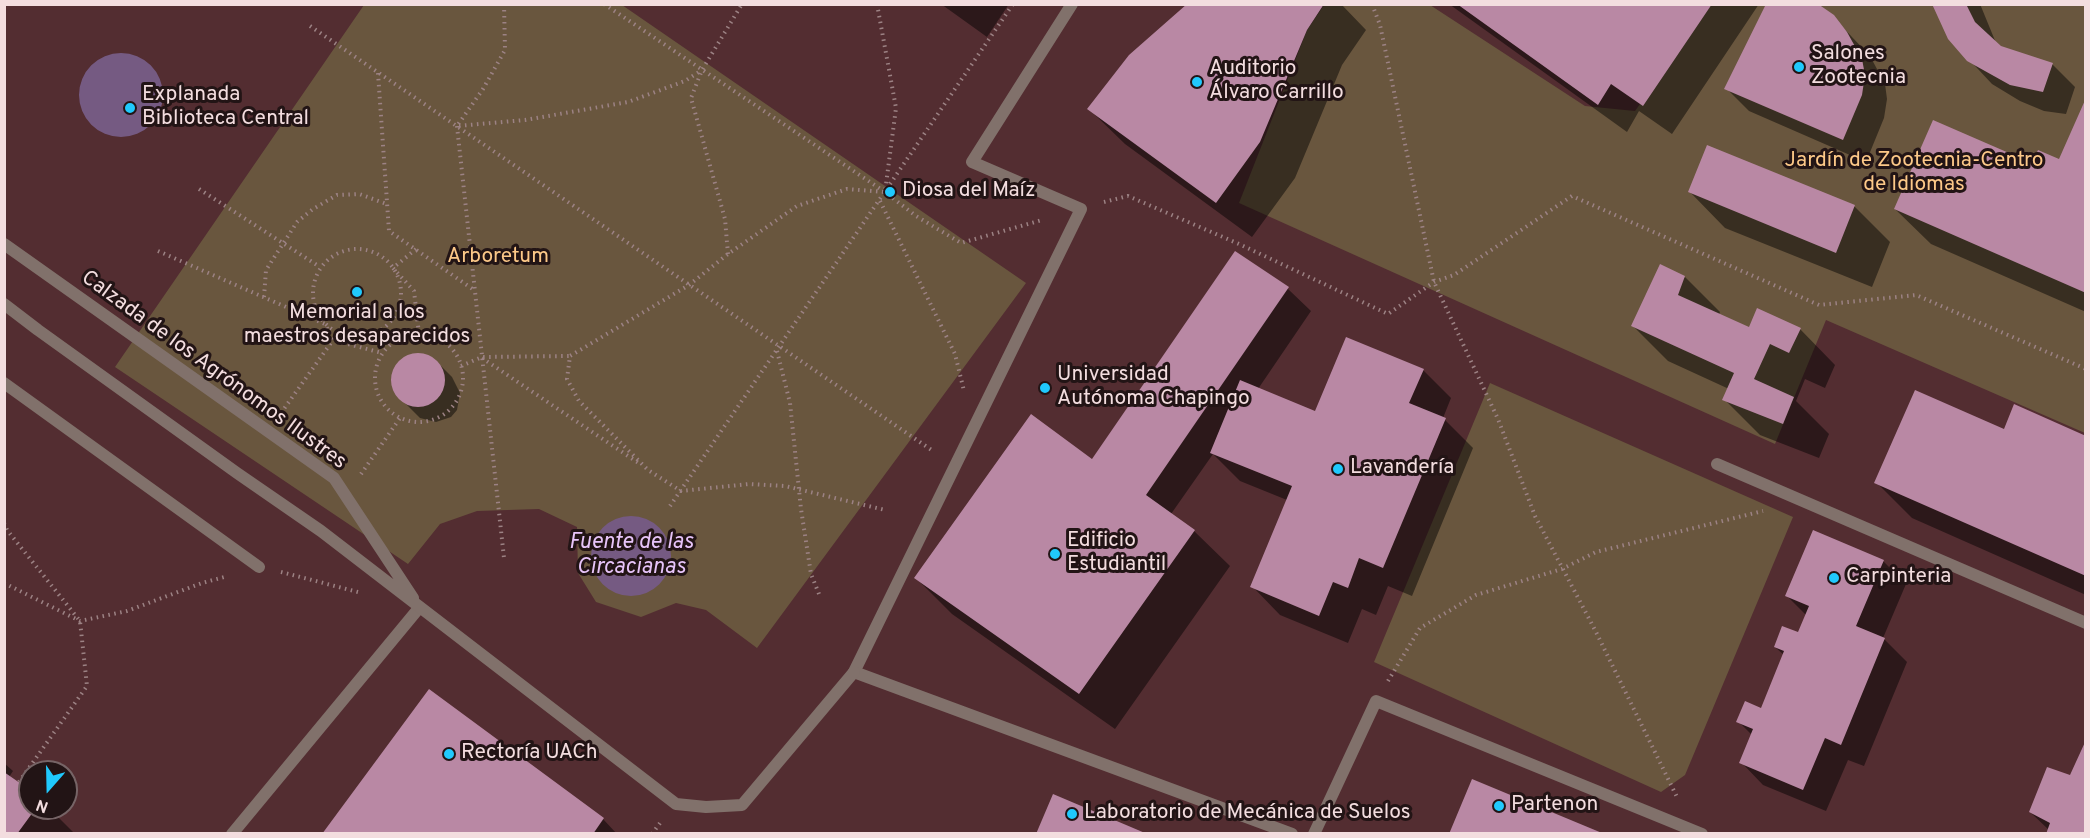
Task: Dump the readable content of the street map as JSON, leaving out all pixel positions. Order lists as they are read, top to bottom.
{
  "streets": {
    "street": ["Calzada de los Agrónomos Ilustres"]
  },
  "water": ["Fuente de las Circacianas"],
  "parks": ["Jardín de Zootecnia-Centro de Idiomas", "Arboretum"],
  "places": [
    "Salones Zootecnia",
    "Auditorio Álvaro Carrillo",
    "Explanada Biblioteca Central",
    "Diosa del Maíz",
    "Memorial a los maestros desaparecidos",
    "Universidad Autónoma Chapingo",
    "Lavandería",
    "Edificio Estudiantil",
    "Carpinteria",
    "Rectoría UACh",
    "Partenon",
    "Laboratorio de Mecánica de Suelos"
  ],
  "north": "bottom"
}
